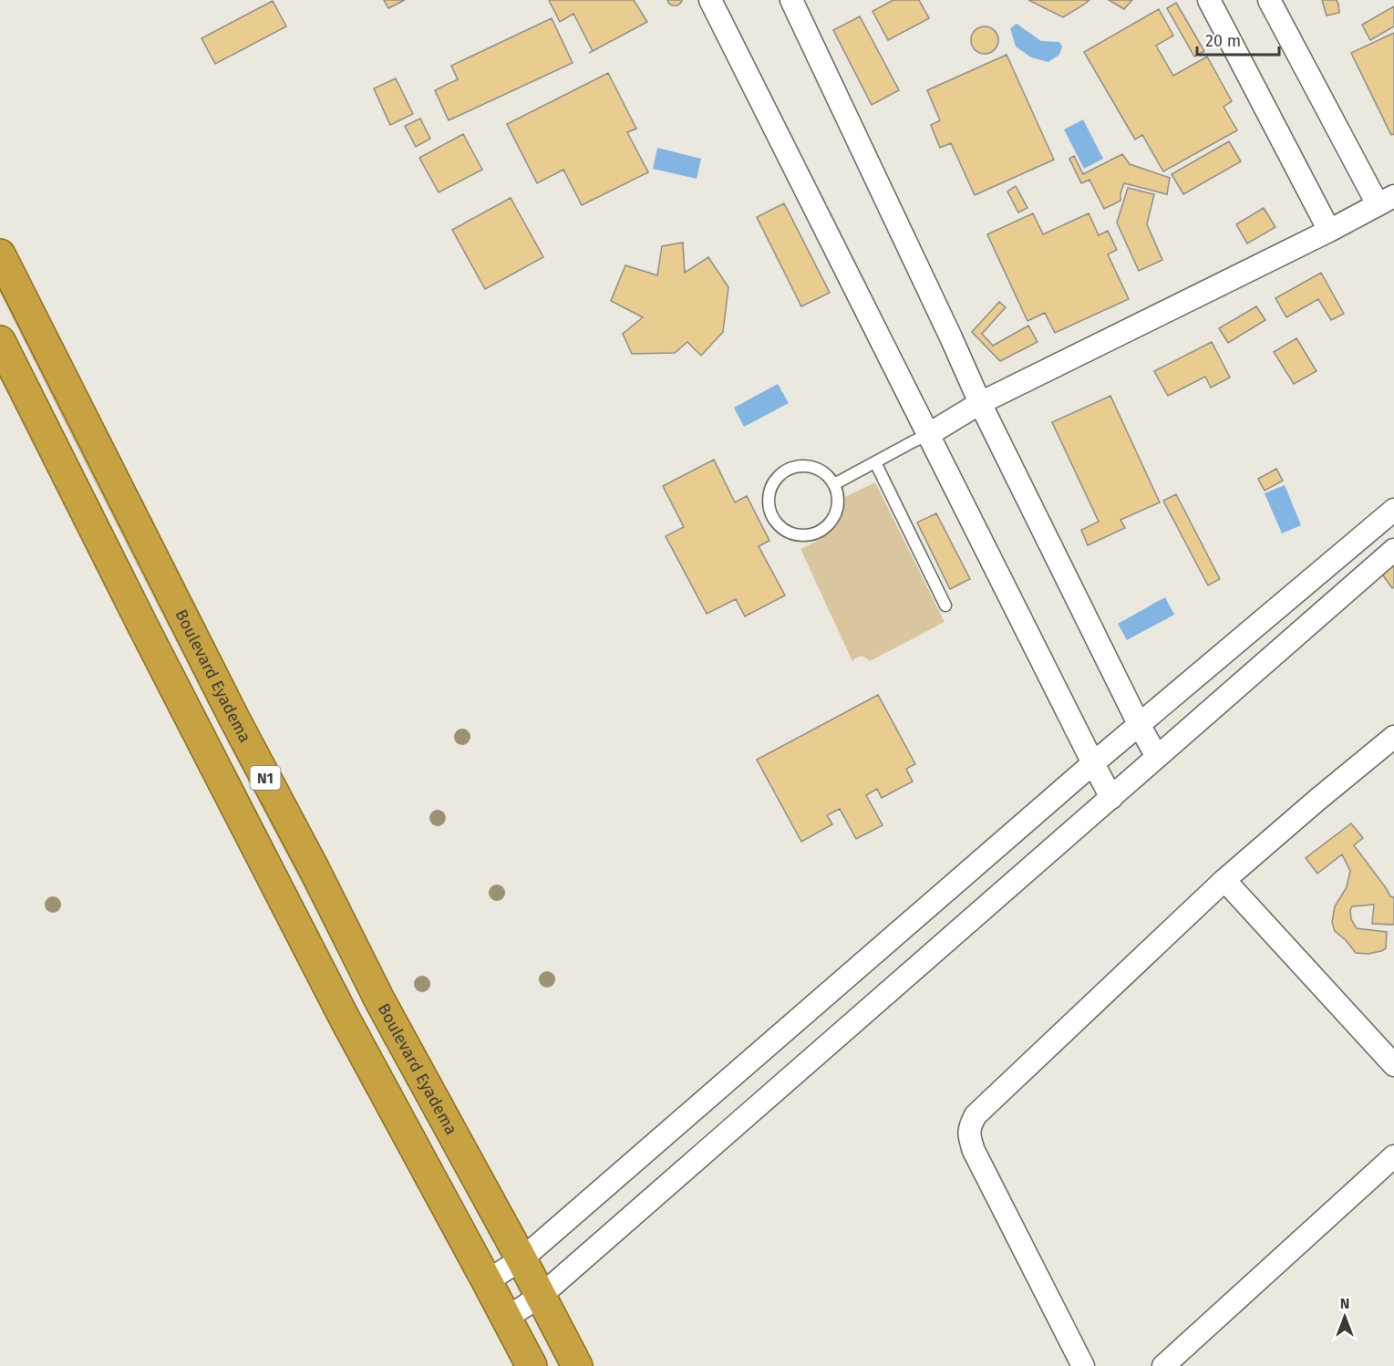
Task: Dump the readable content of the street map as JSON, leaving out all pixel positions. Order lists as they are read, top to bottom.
{
  "streets": {
    "highway": ["Boulevard Eyadema", "N1"]
  },
  "crossings": [
    ["Boulevard Eyadema", "N1"]
  ],
  "scale_bar": "20 m",
  "north": "top"
}
